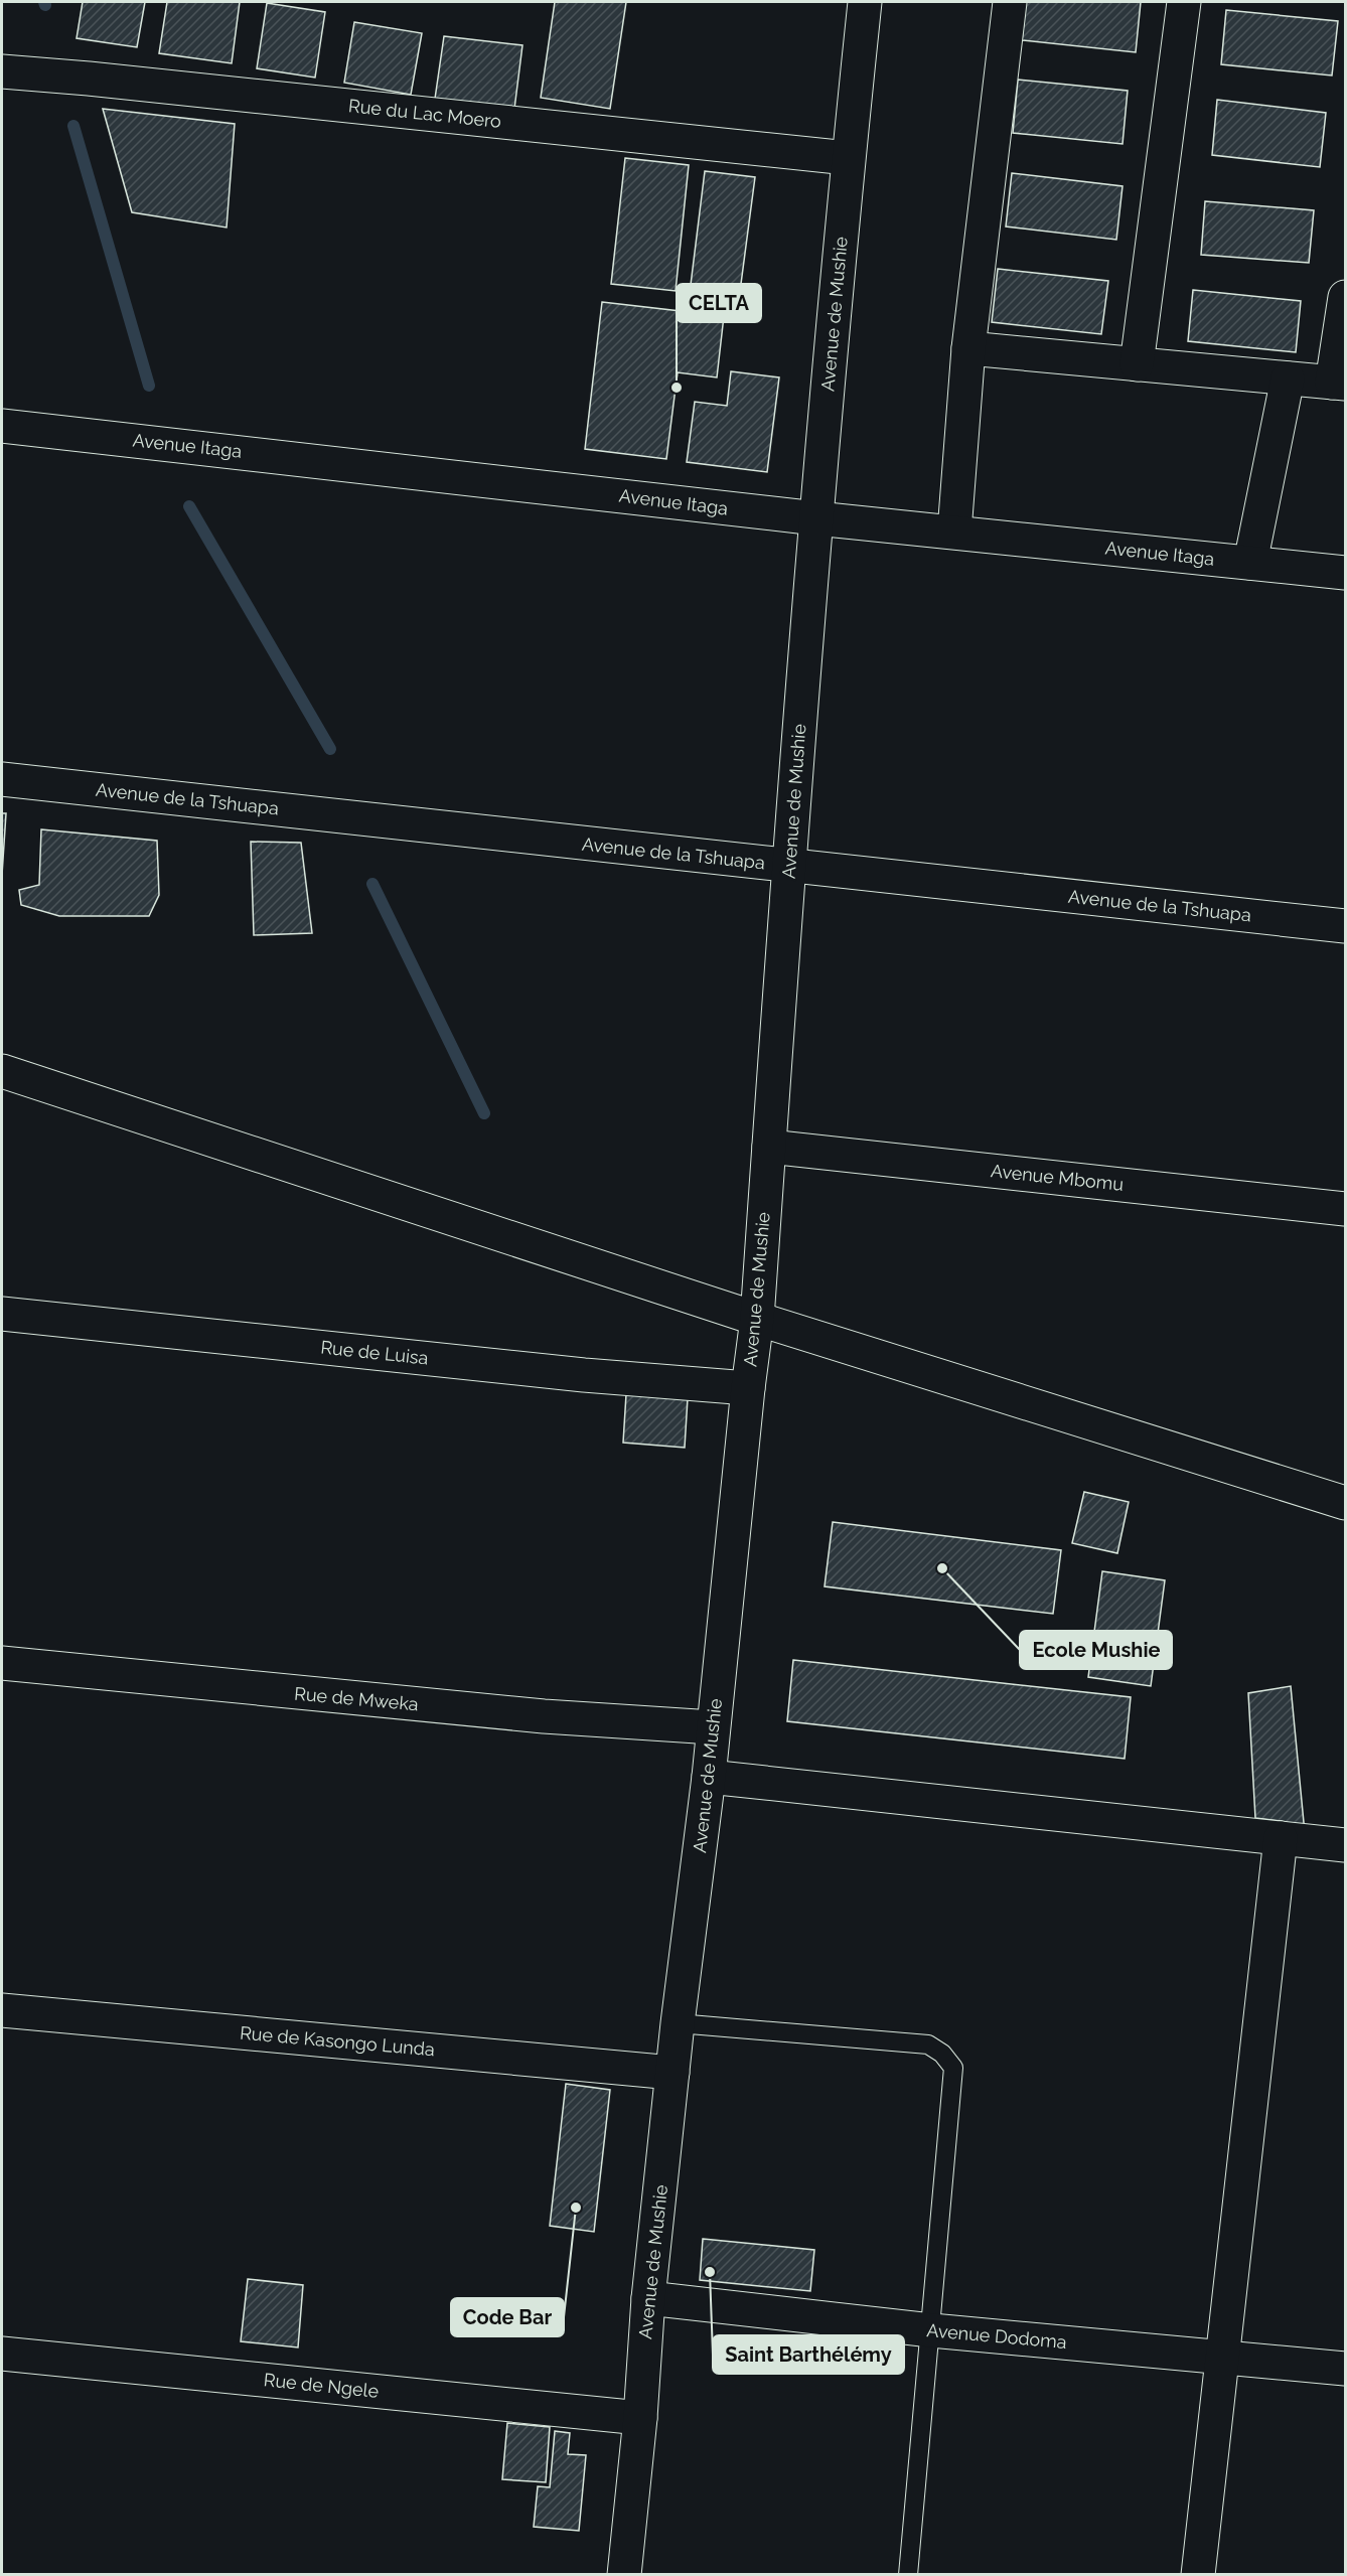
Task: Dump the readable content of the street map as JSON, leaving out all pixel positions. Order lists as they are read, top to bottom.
{
  "streets": {
    "street": [
      "Rue du Lac Moero",
      "Avenue de Mushie",
      "Avenue Itaga",
      "Avenue de la Tshuapa",
      "Avenue Mbomu",
      "Rue de Luisa",
      "Rue de Mweka",
      "Rue de Kasongo Lunda",
      "Avenue Dodoma",
      "Rue de Ngele"
    ]
  },
  "crossings": [
    ["Rue du Lac Moero", "Avenue de Mushie"],
    ["Avenue de Mushie", "Avenue Itaga"],
    ["Avenue de Mushie", "Avenue de la Tshuapa"],
    ["Avenue de Mushie", "Avenue Mbomu"],
    ["Avenue de Mushie", "Rue de Luisa"],
    ["Avenue de Mushie", "Rue de Mweka"],
    ["Avenue de Mushie", "Rue de Kasongo Lunda"],
    ["Avenue de Mushie", "Avenue Dodoma"],
    ["Avenue de Mushie", "Rue de Ngele"]
  ],
  "places": [
    "CELTA",
    "Ecole Mushie",
    "Code Bar",
    "Saint Barthélémy"
  ]
}
